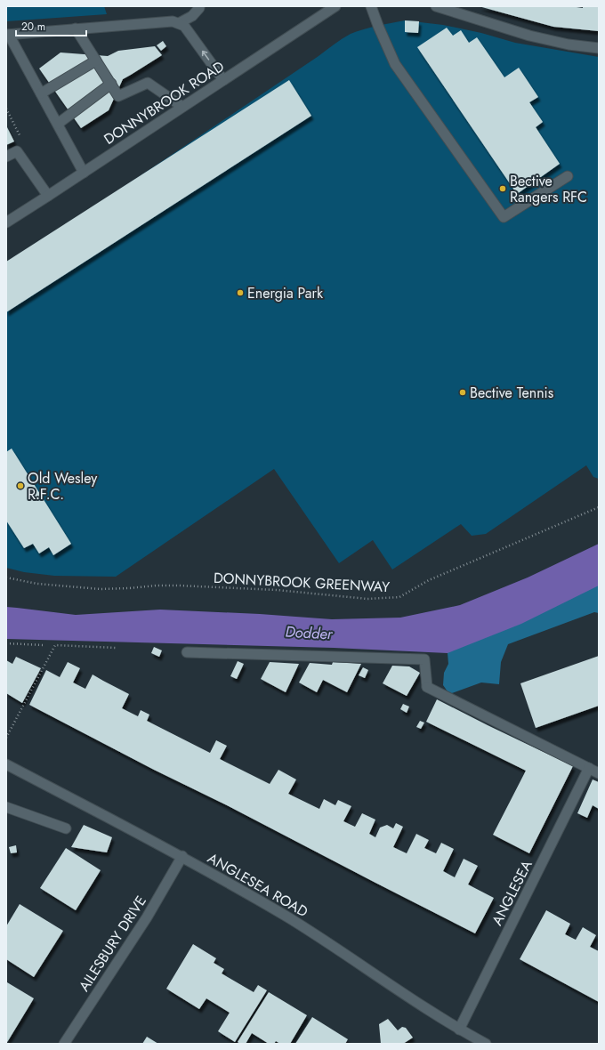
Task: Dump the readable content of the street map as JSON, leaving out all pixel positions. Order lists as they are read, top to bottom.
{
  "streets": {
    "street": [
      "DONNYBROOK ROAD",
      "ANGLESEA ROAD",
      "ANGLESEA",
      "AILESBURY DRIVE"
    ],
    "path": ["DONNYBROOK GREENWAY"]
  },
  "crossings": [
    ["ANGLESEA ROAD", "ANGLESEA"],
    ["ANGLESEA ROAD", "AILESBURY DRIVE"]
  ],
  "water": ["Dodder"],
  "places": [
    "Bective Rangers RFC",
    "Energia Park",
    "Bective Tennis",
    "Old Wesley R.F.C."
  ],
  "scale_bar": "20 m"
}
